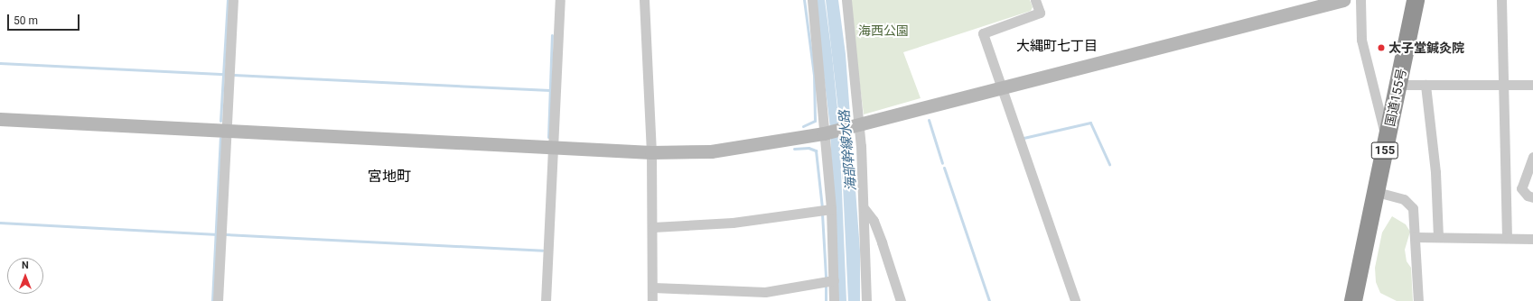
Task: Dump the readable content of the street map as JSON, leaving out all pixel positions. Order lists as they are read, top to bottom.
{
  "streets": {
    "highway": ["国道155号", "155"]
  },
  "districts": ["大縄町七丁目", "宮地町"],
  "water": ["海部幹線水路"],
  "parks": ["海西公園"],
  "places": ["太子堂鍼灸院"],
  "scale_bar": "50 m",
  "north": "top"
}
